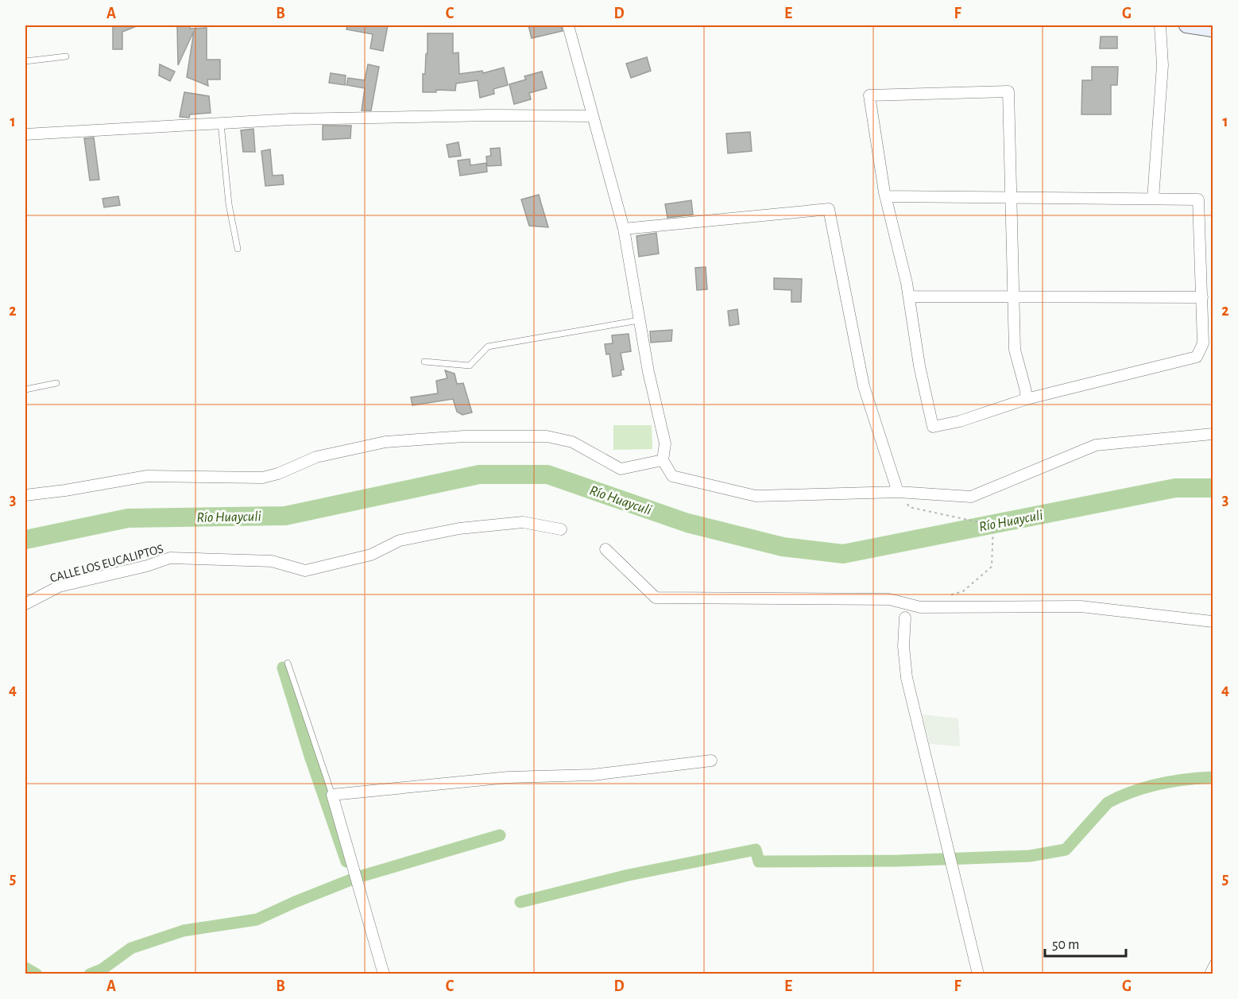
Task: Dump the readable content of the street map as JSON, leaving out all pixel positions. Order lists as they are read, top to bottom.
{
  "streets": {
    "street": ["CALLE LOS EUCALIPTOS"]
  },
  "water": ["Río Huayculi"],
  "scale_bar": "50 m",
  "grid": {
    "columns": [
      "A",
      "B",
      "C",
      "D",
      "E",
      "F",
      "G"
    ],
    "rows": [
      "1",
      "2",
      "3",
      "4",
      "5"
    ]
  }
}
